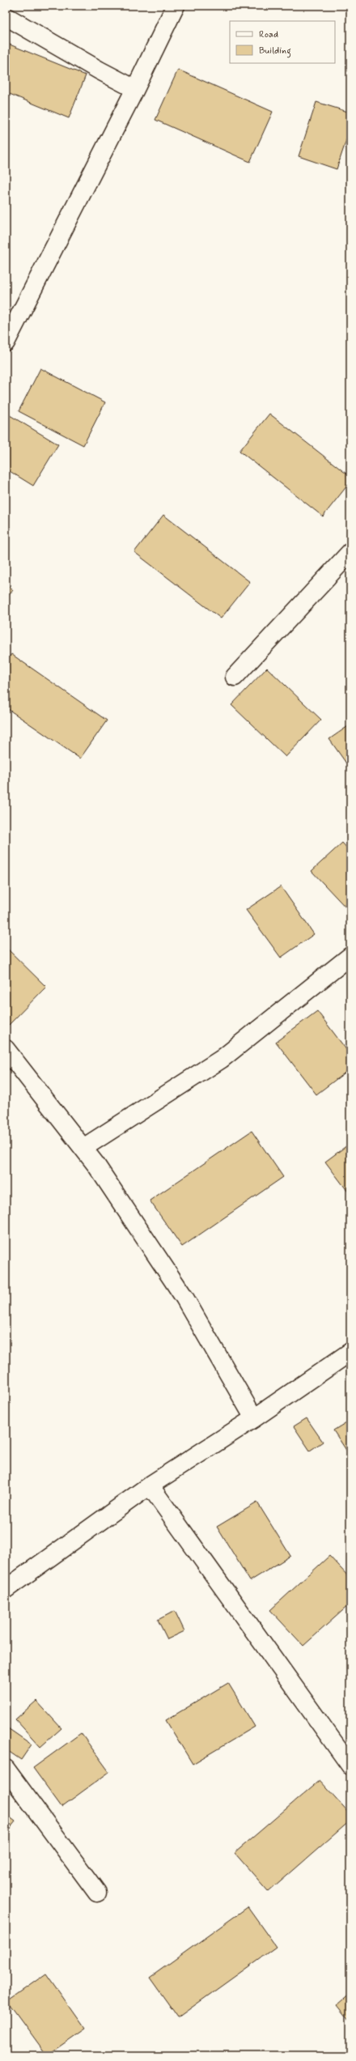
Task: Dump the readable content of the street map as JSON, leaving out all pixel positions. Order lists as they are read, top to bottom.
{
  "legend": ["Road", "Building"]
}
